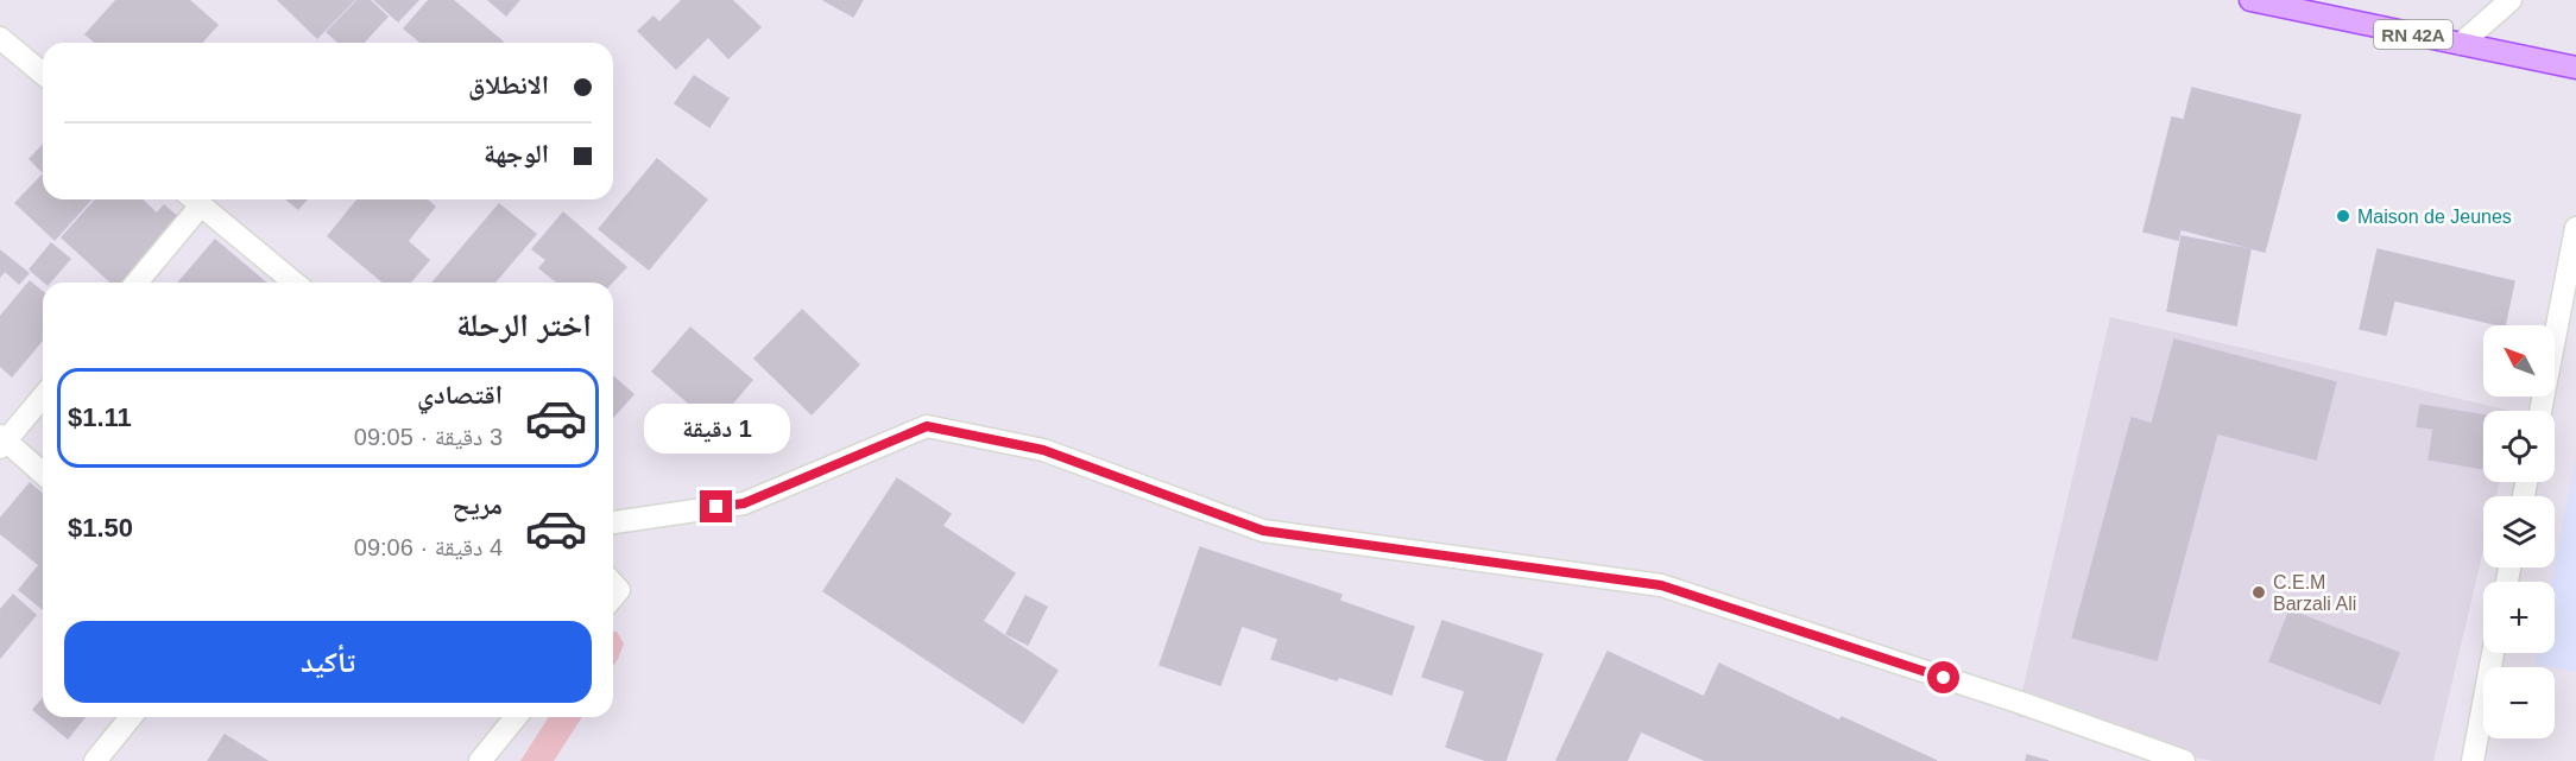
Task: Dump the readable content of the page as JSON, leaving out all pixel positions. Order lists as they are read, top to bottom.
{
  "streets": {
    "main road": ["RN 42A"]
  },
  "places": ["Maison de Jeunes", "C.E.M Barzali Ali"],
  "north": "top left",
  "page": {
    "banner": ["الانطلاق", "الوجهة"],
    "heading": "اختر الرحلة",
    "map_buttons": ["+", "−"],
    "list": [
      {
        "name": "اقتصادي",
        "note": "3 دقيقة · 09:05",
        "value": "$1.11"
      },
      {
        "name": "مريح",
        "note": "4 دقيقة · 09:06",
        "value": "$1.50"
      }
    ],
    "bubble": "1 دقيقة",
    "buttons": "تأكيد"
  }
}
